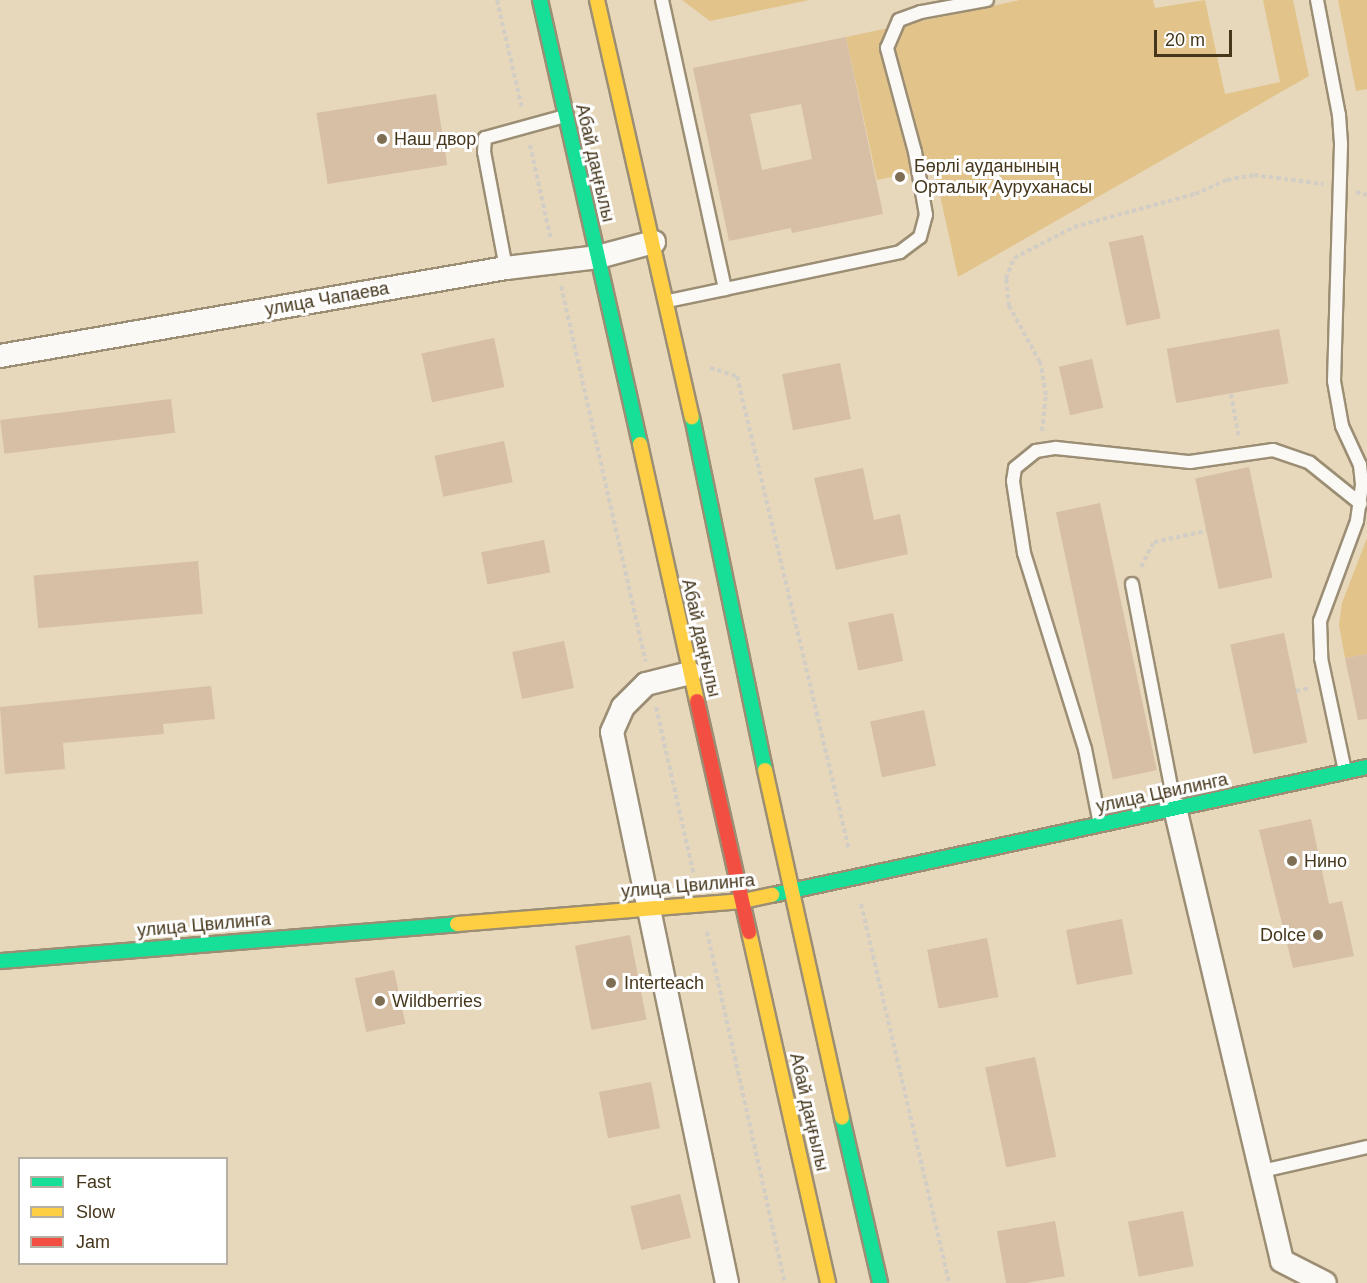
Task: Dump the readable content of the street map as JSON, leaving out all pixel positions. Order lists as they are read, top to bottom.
{
  "streets": {
    "street": ["Абай даңғылы", "улица Чапаева", "улица Цвилинга"]
  },
  "crossings": [
    ["Абай даңғылы", "улица Чапаева"],
    ["Абай даңғылы", "улица Цвилинга"]
  ],
  "places": [
    "Наш двор",
    "Бөрлі ауданының Орталық Ауруханасы",
    "Нино",
    "Dolce",
    "Interteach",
    "Wildberries"
  ],
  "legend": ["Fast", "Slow", "Jam"],
  "scale_bar": "20 m"
}
